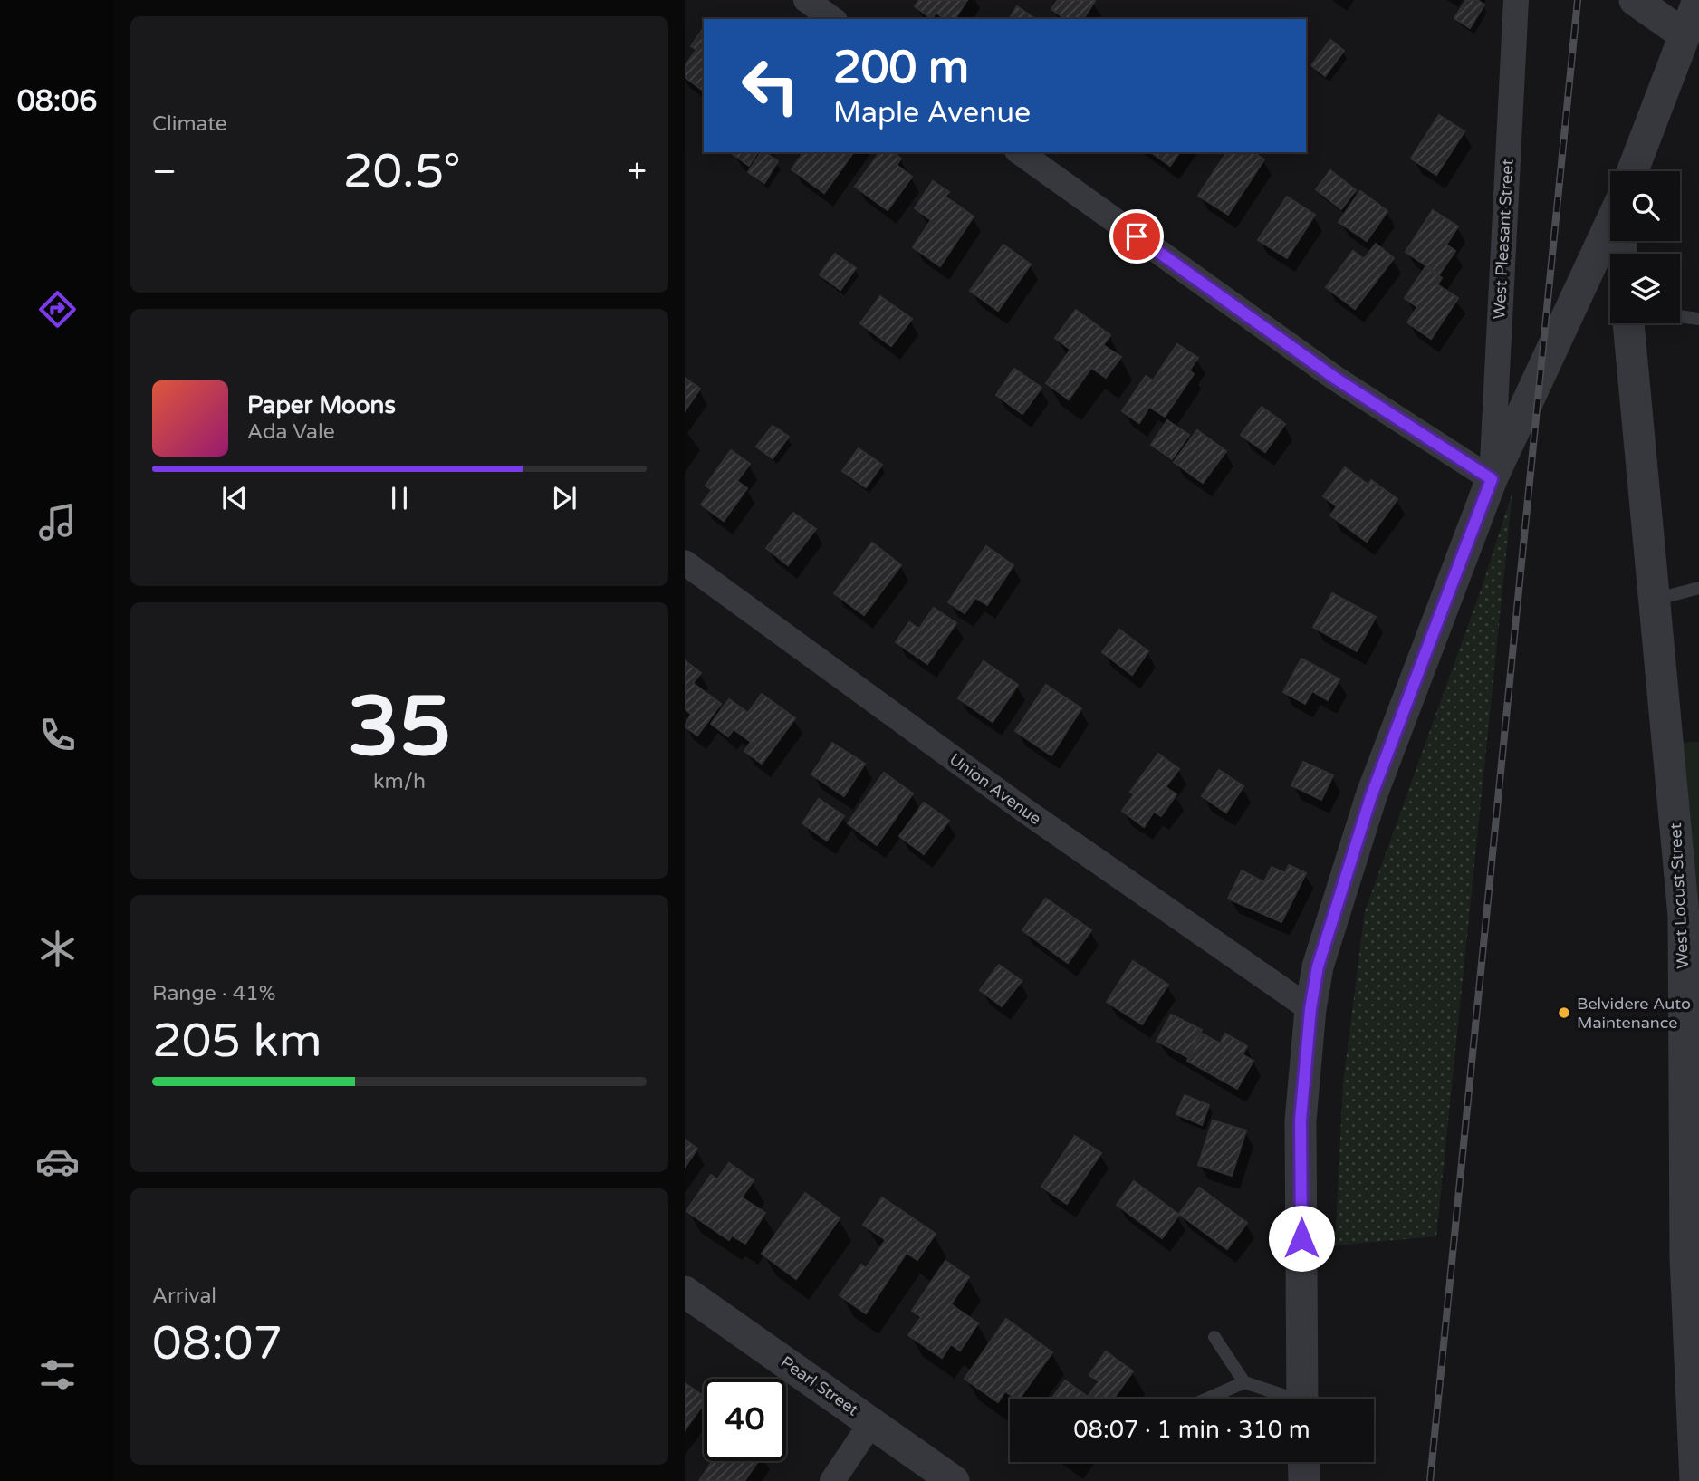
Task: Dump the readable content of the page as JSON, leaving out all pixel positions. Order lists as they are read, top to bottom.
{
  "streets": {
    "street": [
      "West Pleasant Street",
      "Union Avenue",
      "West Locust Street",
      "Pearl Street"
    ]
  },
  "crossings": [
    ["West Pleasant Street", "Union Avenue"]
  ],
  "places": ["Belvidere Auto Maintenance"],
  "page": {
    "tabs": "08:06",
    "tile": [
      "Climate",
      ["35", "km/h"],
      ["Range · 41%", "205 km"],
      ["Arrival", "08:07"]
    ],
    "turn": ["200 m", "Maple Avenue"],
    "heat": ["−", "20.5°", "+"],
    "song": ["Paper Moons", "Ada Vale"],
    "limit": "40",
    "trip": "08:07 · 1 min · 310 m"
  }
}
